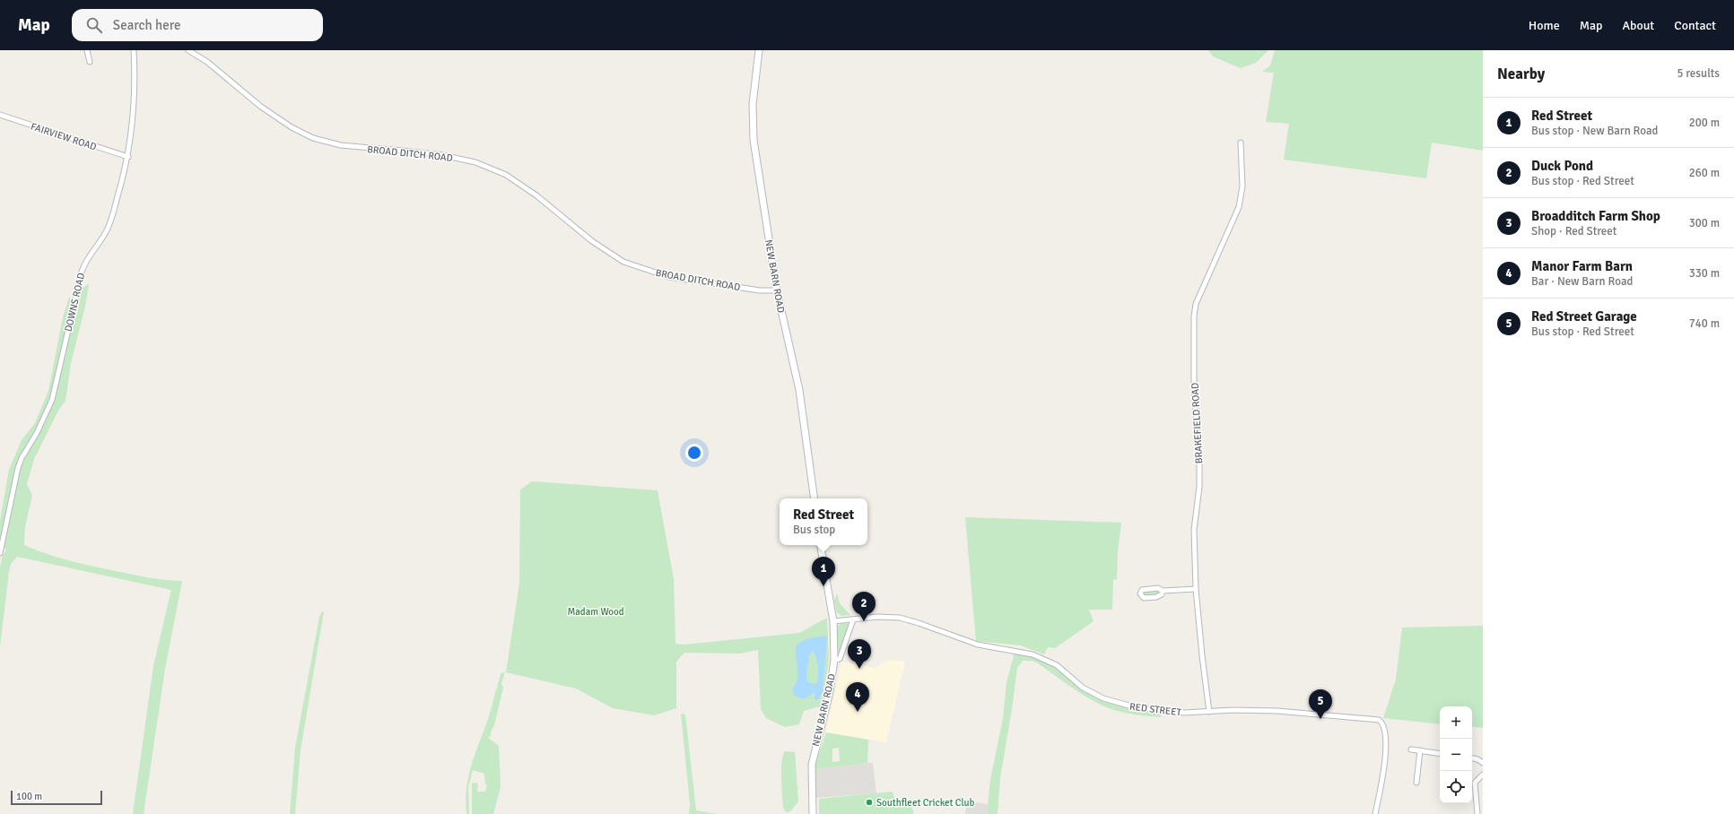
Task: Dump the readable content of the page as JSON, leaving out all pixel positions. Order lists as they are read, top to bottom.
{
  "streets": {
    "street": [
      "FAIRVIEW ROAD",
      "BROAD DITCH ROAD",
      "NEW BARN ROAD",
      "DOWNS ROAD",
      "BRAKEFIELD ROAD",
      "RED STREET"
    ]
  },
  "crossings": [
    ["FAIRVIEW ROAD", "DOWNS ROAD"],
    ["BROAD DITCH ROAD", "NEW BARN ROAD"],
    ["NEW BARN ROAD", "RED STREET"],
    ["BRAKEFIELD ROAD", "RED STREET"]
  ],
  "parks": ["Madam Wood"],
  "places": ["Southfleet Cricket Club"],
  "scale_bar": "100 m",
  "page": {
    "header": "Map",
    "search": "Search here",
    "nav": [
      "Home",
      "Map",
      "About",
      "Contact"
    ],
    "heading": ["Nearby", "5 results"],
    "list": [
      {
        "mark": "1",
        "name": "Red Street",
        "note": "Bus stop · New Barn Road",
        "value": "200 m"
      },
      {
        "mark": "2",
        "name": "Duck Pond",
        "note": "Bus stop · Red Street",
        "value": "260 m"
      },
      {
        "mark": "3",
        "name": "Broadditch Farm Shop",
        "note": "Shop · Red Street",
        "value": "300 m"
      },
      {
        "mark": "4",
        "name": "Manor Farm Barn",
        "note": "Bar · New Barn Road",
        "value": "330 m"
      },
      {
        "mark": "5",
        "name": "Red Street Garage",
        "note": "Bus stop · Red Street",
        "value": "740 m"
      }
    ],
    "popup": ["Red Street", "Bus stop"],
    "pins": [
      "1",
      "2",
      "3",
      "4",
      "5"
    ],
    "map_buttons": ["+", "−"],
    "scale": "100 m"
  }
}
